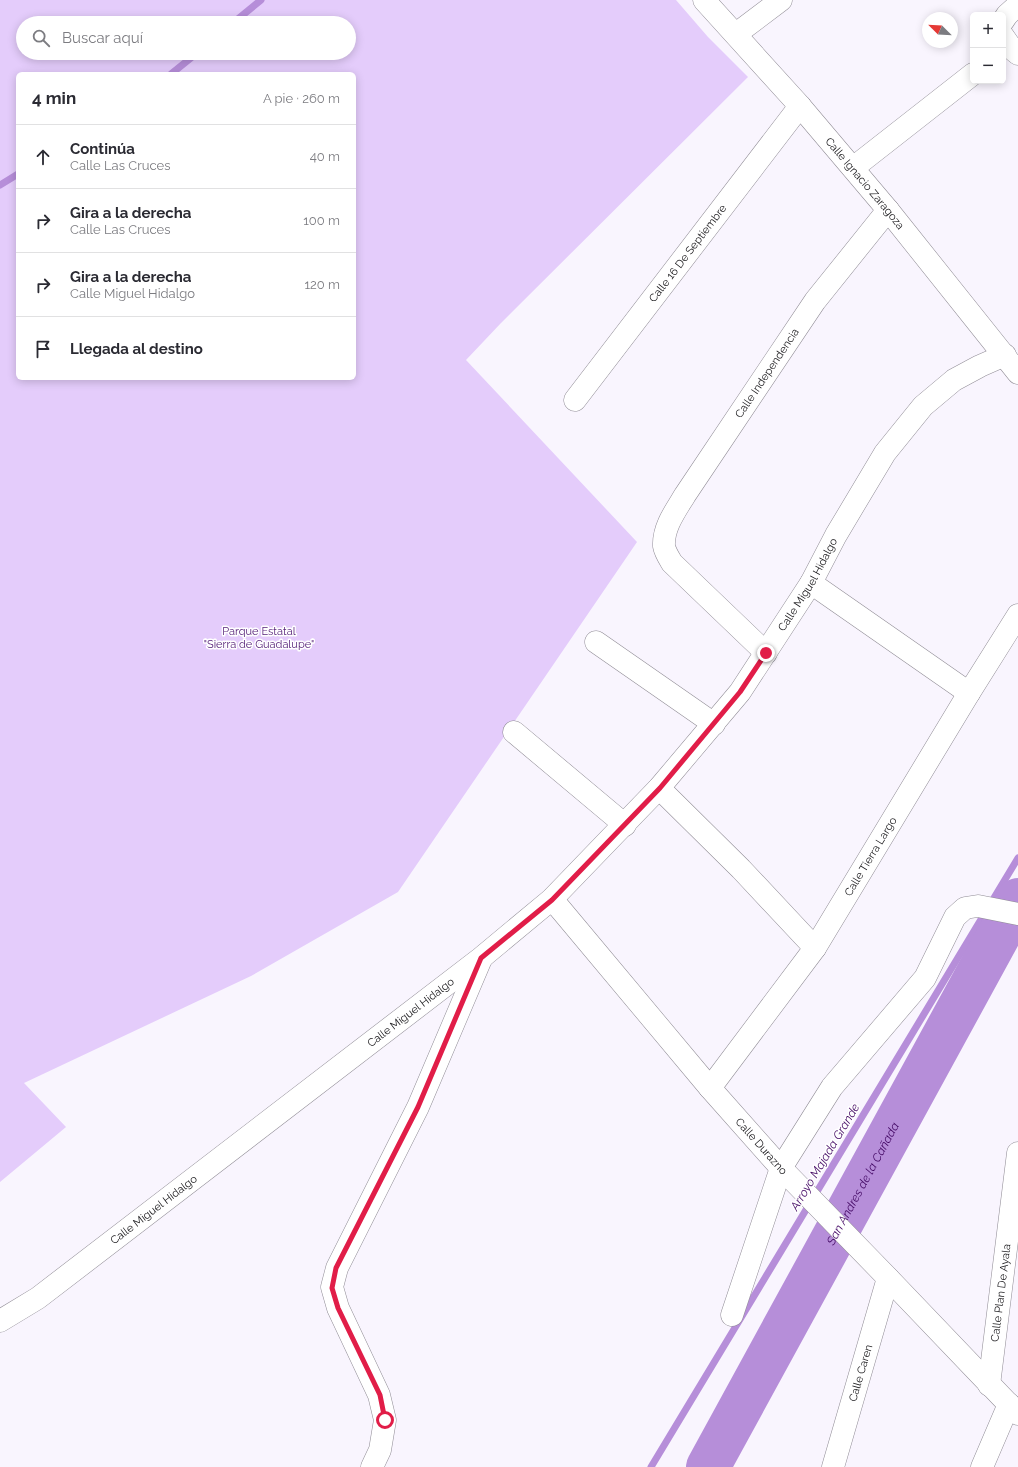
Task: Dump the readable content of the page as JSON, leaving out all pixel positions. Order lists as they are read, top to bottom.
{
  "streets": {
    "street": [
      "Calle Ignacio Zaragoza",
      "Calle 16 De Septiembre",
      "Calle Independencia",
      "Calle Miguel Hidalgo",
      "Calle Tierra Largo",
      "Calle Durazno",
      "Calle Plan De Ayala",
      "Calle Caren"
    ]
  },
  "crossings": [
    ["Calle Ignacio Zaragoza", "Calle 16 De Septiembre"],
    ["Calle Ignacio Zaragoza", "Calle Independencia"],
    ["Calle Ignacio Zaragoza", "Calle Miguel Hidalgo"],
    ["Calle Independencia", "Calle Miguel Hidalgo"],
    ["Calle Miguel Hidalgo", "Calle Durazno"],
    ["Calle Tierra Largo", "Calle Durazno"],
    ["Calle Durazno", "Calle Plan De Ayala"],
    ["Calle Durazno", "Calle Caren"]
  ],
  "water": ["Arroyo Majada Grande", "San Andres de la Cañada"],
  "parks": ["Parque Estatal \"Sierra de Guadalupe\""],
  "north": "top left",
  "page": {
    "map_buttons": ["+", "−"],
    "search": "Buscar aquí",
    "heading": ["4 min", "A pie · 260 m"],
    "list": [
      ["Continúa", "Calle Las Cruces", "40 m"],
      ["Gira a la derecha", "Calle Las Cruces", "100 m"],
      ["Gira a la derecha", "Calle Miguel Hidalgo", "120 m"],
      "Llegada al destino"
    ]
  }
}
